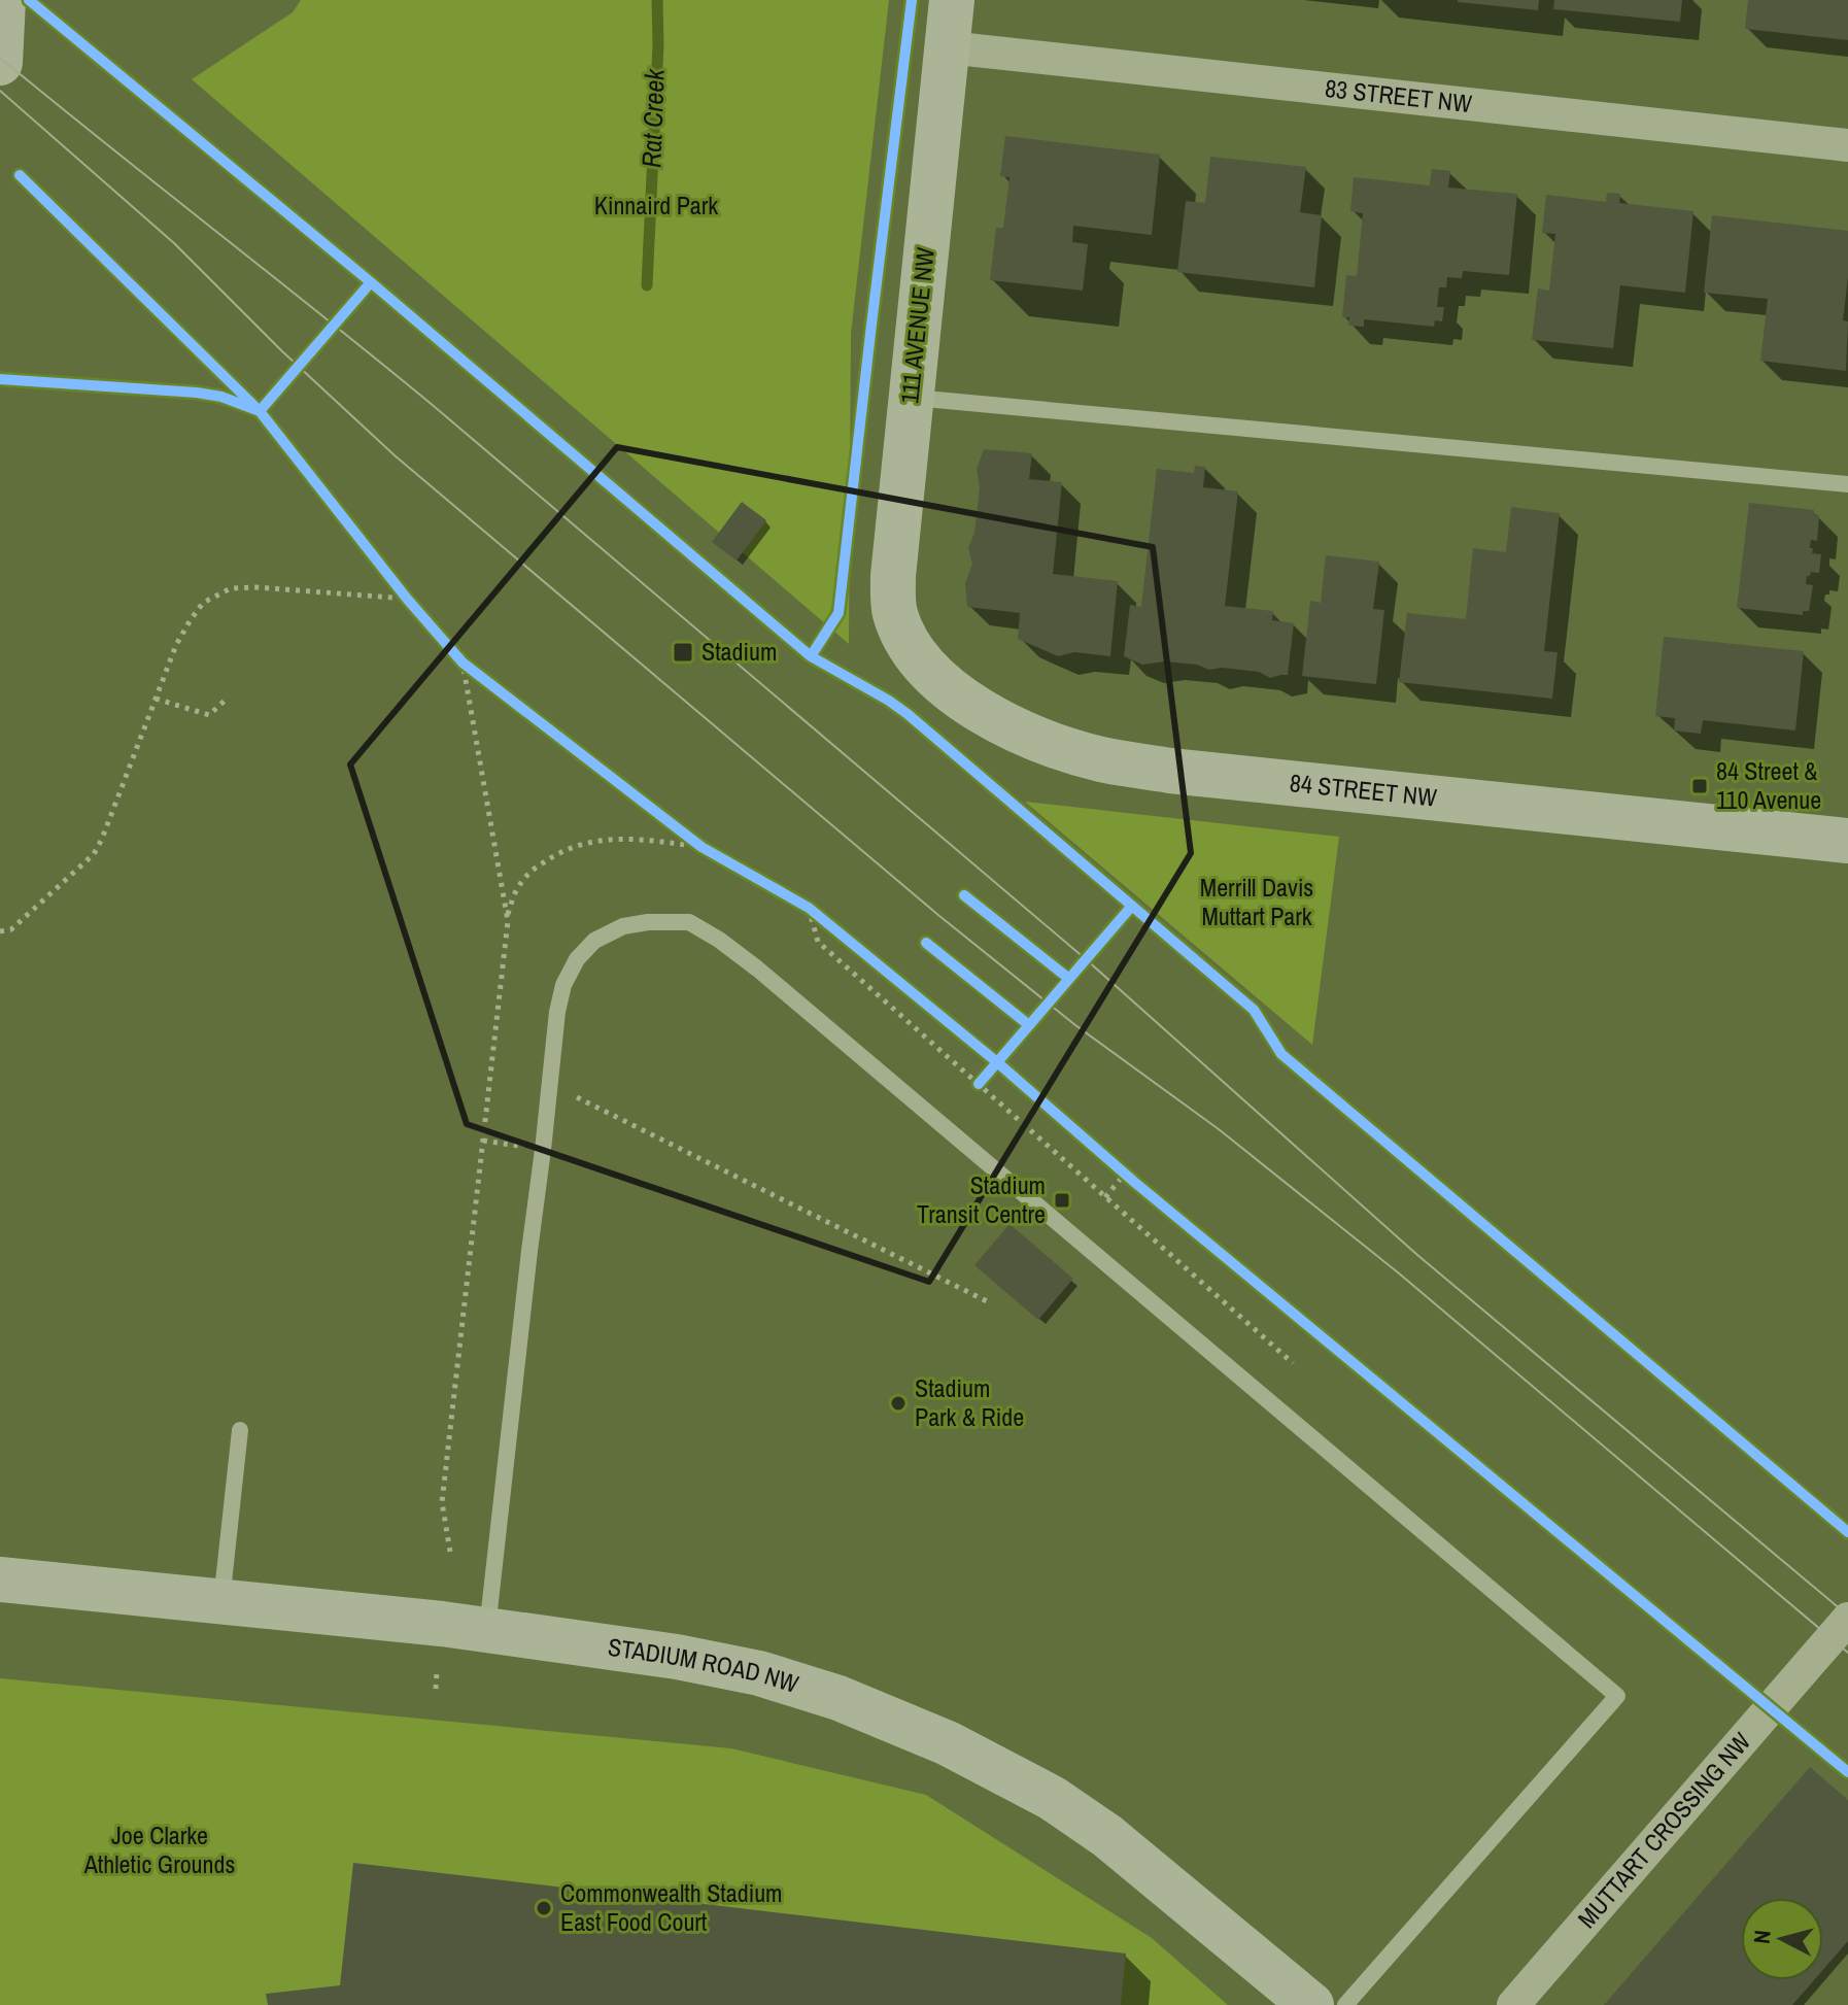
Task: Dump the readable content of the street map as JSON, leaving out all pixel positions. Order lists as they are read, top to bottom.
{
  "streets": {
    "street": [
      "83 STREET NW",
      "111 AVENUE NW",
      "84 STREET NW",
      "STADIUM ROAD NW",
      "MUTTART CROSSING NW"
    ]
  },
  "crossings": [
    ["83 STREET NW", "111 AVENUE NW"],
    ["111 AVENUE NW", "84 STREET NW"]
  ],
  "water": ["Rat Creek"],
  "parks": ["Kinnaird Park", "Merrill Davis Muttart Park", "Joe Clarke Athletic Grounds"],
  "places": {
    "transit": ["Stadium", "84 Street & 110 Avenue", "Stadium Transit Centre"],
    "other": ["Stadium Park & Ride", "Commonwealth Stadium East Food Court"]
  },
  "north": "left"
}
